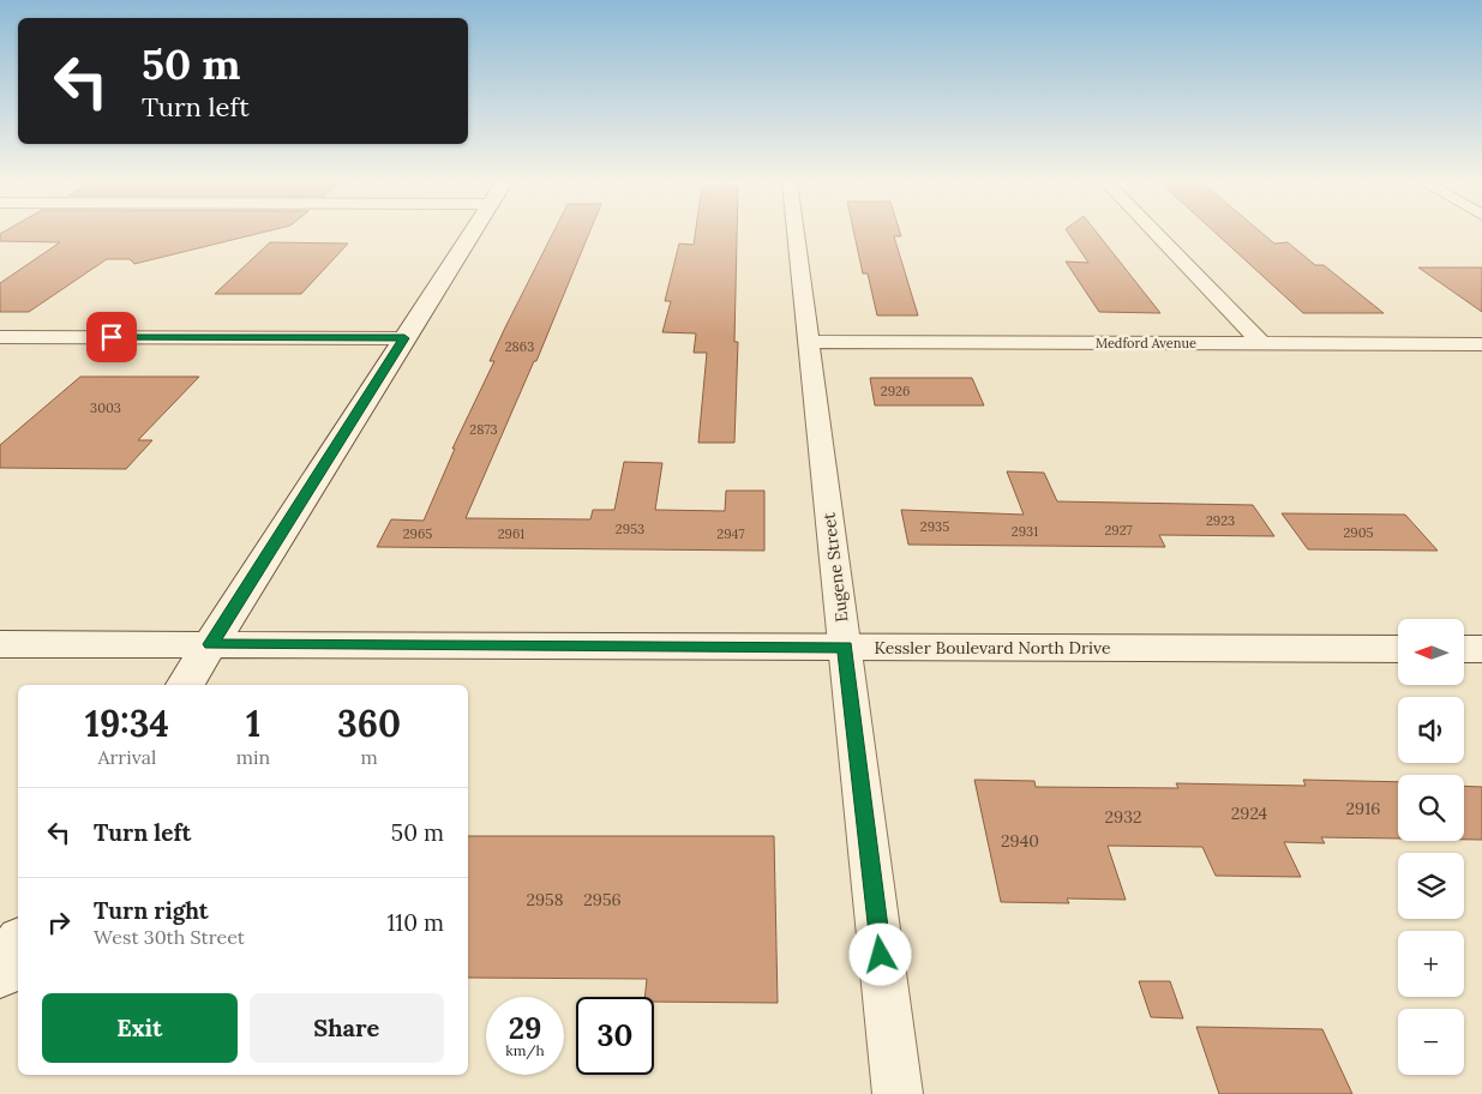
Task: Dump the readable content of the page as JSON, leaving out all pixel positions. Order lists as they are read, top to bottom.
{
  "streets": {
    "main road": ["Kessler Boulevard North Drive"],
    "street": ["Medford Avenue", "Eugene Street"]
  },
  "crossings": [
    ["Medford Avenue", "Eugene Street"],
    ["Eugene Street", "Kessler Boulevard North Drive"]
  ],
  "house_numbers": [
    "2863",
    "2926",
    "3003",
    "2873",
    "2923",
    "2935",
    "2953",
    "2927",
    "2931",
    "2905",
    "2965",
    "2961",
    "2947",
    "2916",
    "2924",
    "2932",
    "2940",
    "2958",
    "2956"
  ],
  "north": "left",
  "page": {
    "turn": ["50 m", "Turn left"],
    "map_buttons": ["+", "−"],
    "eta": [
      "19:34",
      "Arrival",
      "1",
      "min",
      "360",
      "m"
    ],
    "list": [
      {
        "name": "Turn left",
        "value": "50 m"
      },
      {
        "name": "Turn right",
        "note": "West 30th Street",
        "value": "110 m"
      }
    ],
    "buttons": ["Exit", "Share"],
    "speed": "29 km/h",
    "limit": "30"
  }
}
